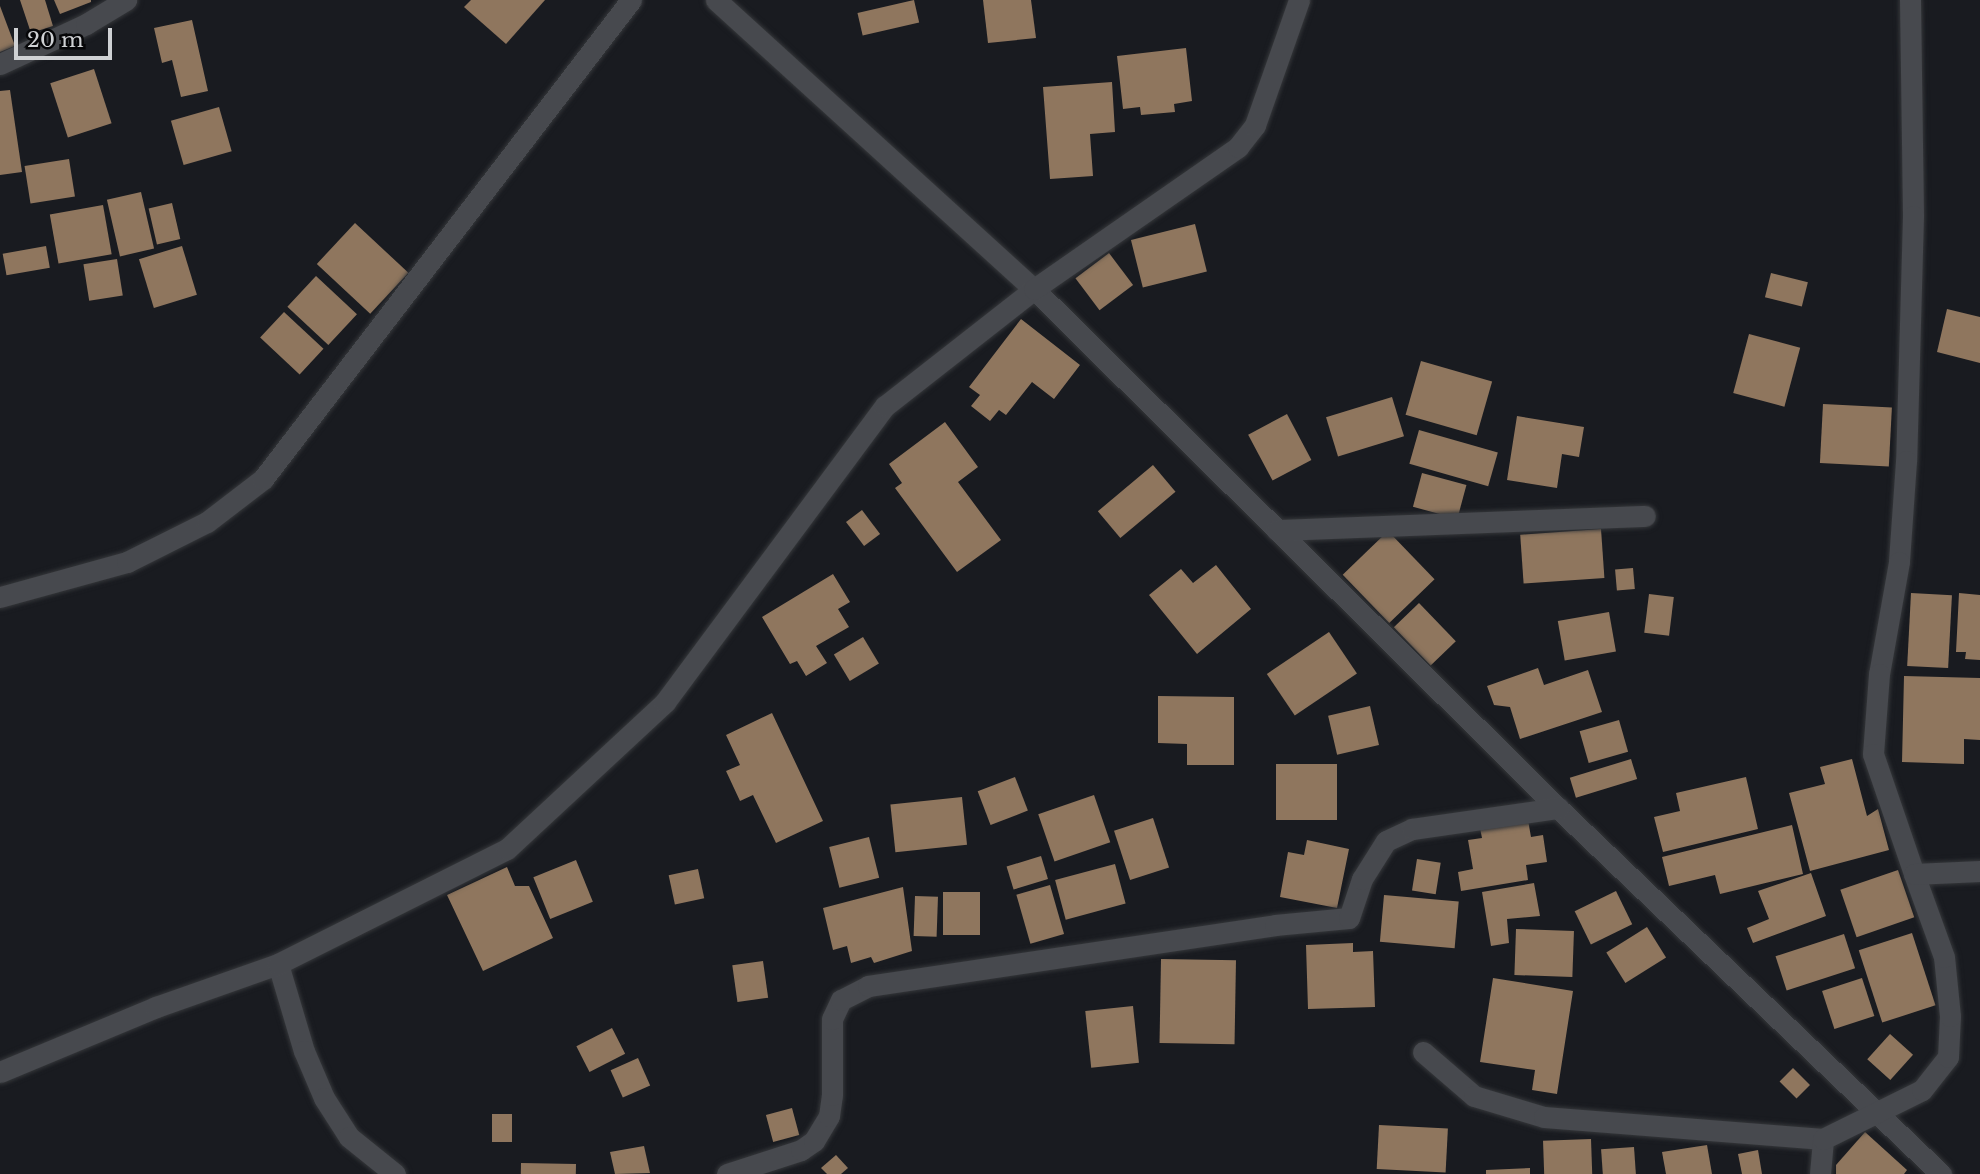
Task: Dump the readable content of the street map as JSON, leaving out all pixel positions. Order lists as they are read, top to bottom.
{
  "scale_bar": "20 m"
}
